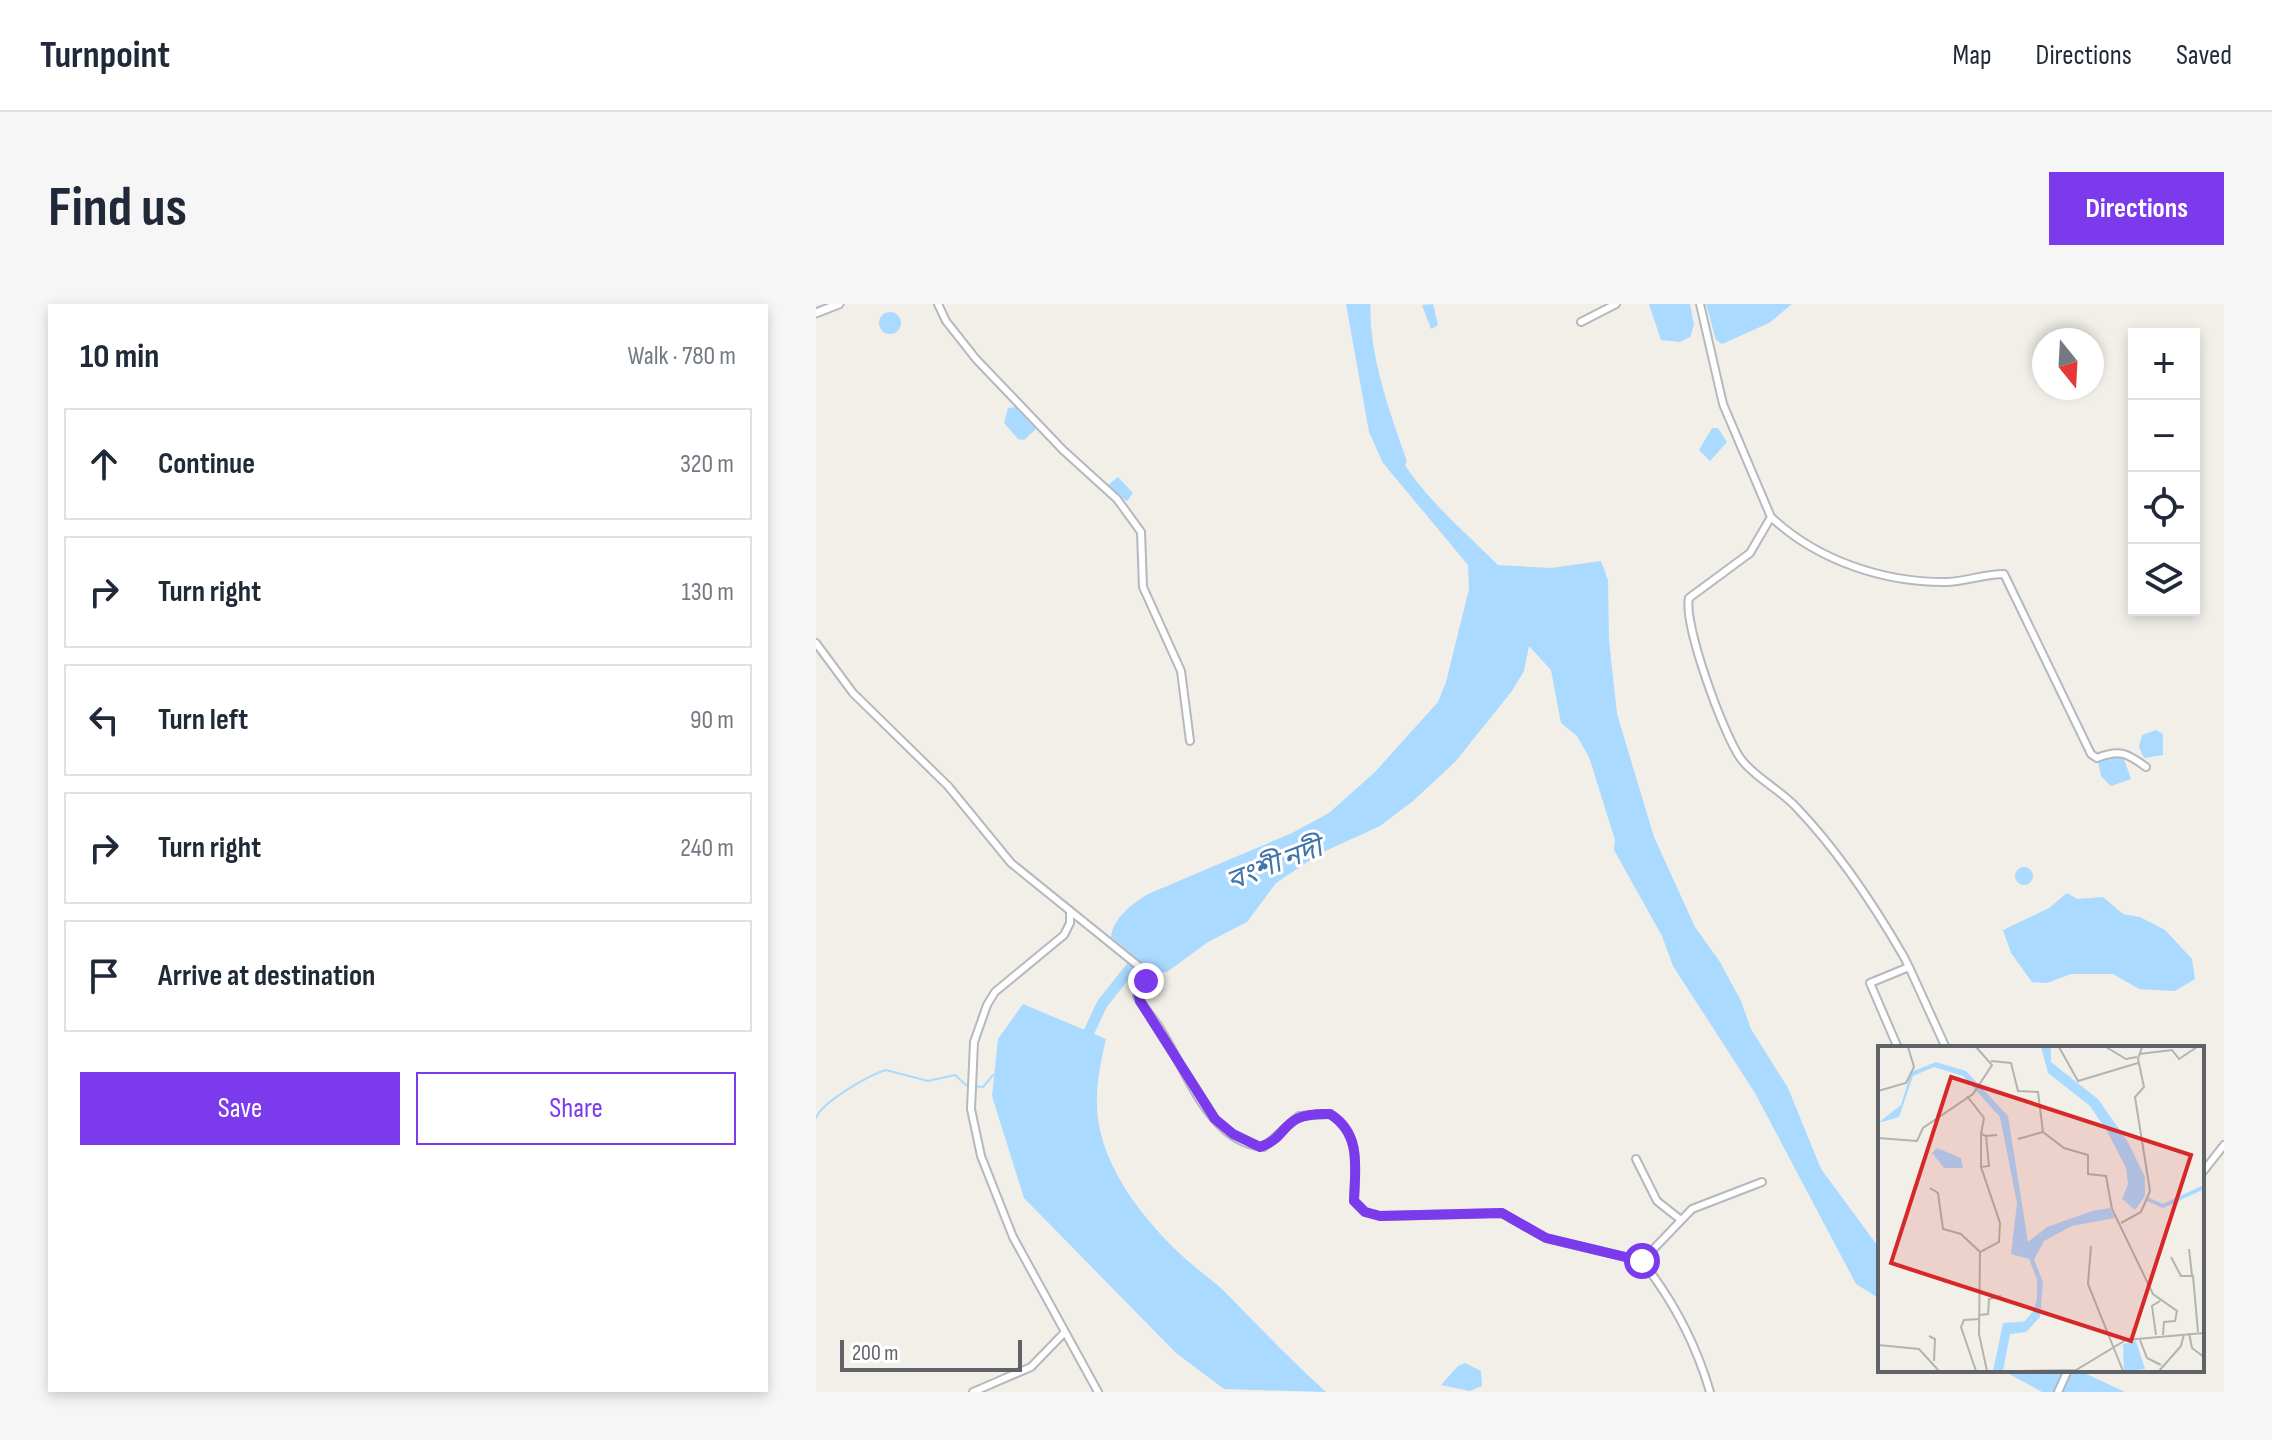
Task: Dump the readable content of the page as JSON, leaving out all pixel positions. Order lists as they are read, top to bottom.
{
  "water": ["বংশী নদী"],
  "scale_bar": "200 m",
  "north": "bottom",
  "page": {
    "header": "Turnpoint",
    "nav": ["Map", "Directions", "Saved"],
    "buttons": [
      "Directions",
      ["Save", "Share"]
    ],
    "title": "Find us",
    "heading": ["10 min", "Walk · 780 m"],
    "map_buttons": ["+", "−"],
    "list": [
      ["Continue", "320 m"],
      ["Turn right", "130 m"],
      ["Turn left", "90 m"],
      ["Turn right", "240 m"],
      "Arrive at destination"
    ],
    "scale": "200 m"
  }
}
